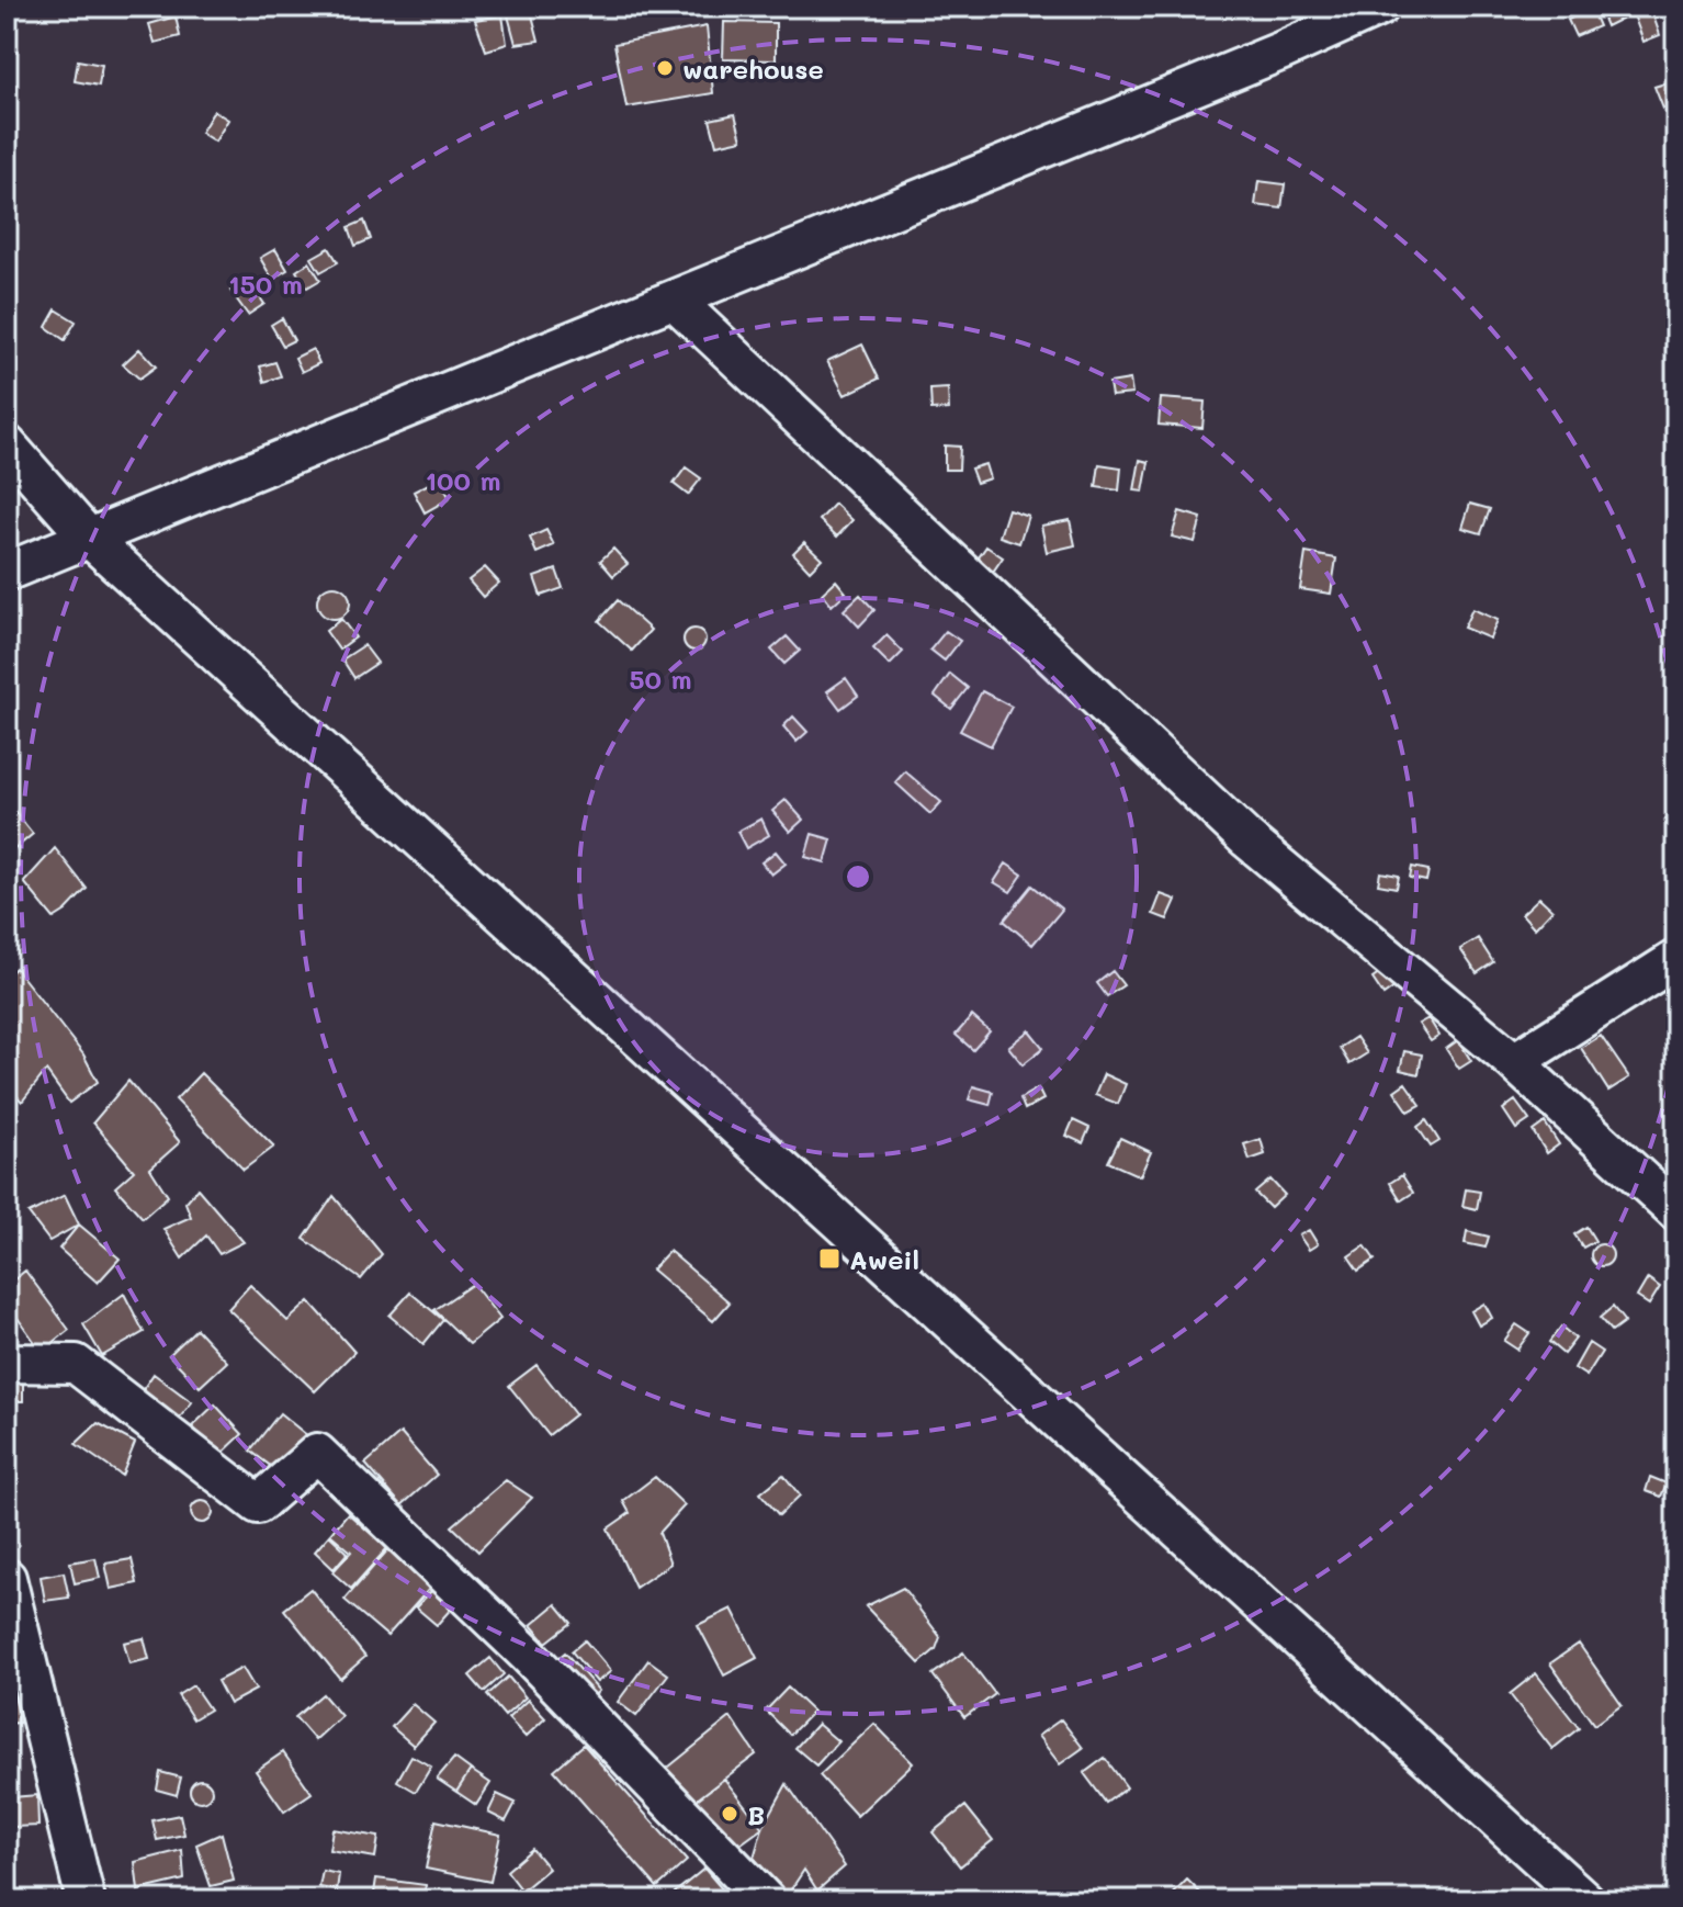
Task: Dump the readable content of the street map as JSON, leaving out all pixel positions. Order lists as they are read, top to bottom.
{
  "places": {
    "other": ["warehouse", "B"],
    "transit": ["Aweil"]
  },
  "rings": ["150 m", "100 m", "50 m"]
}
